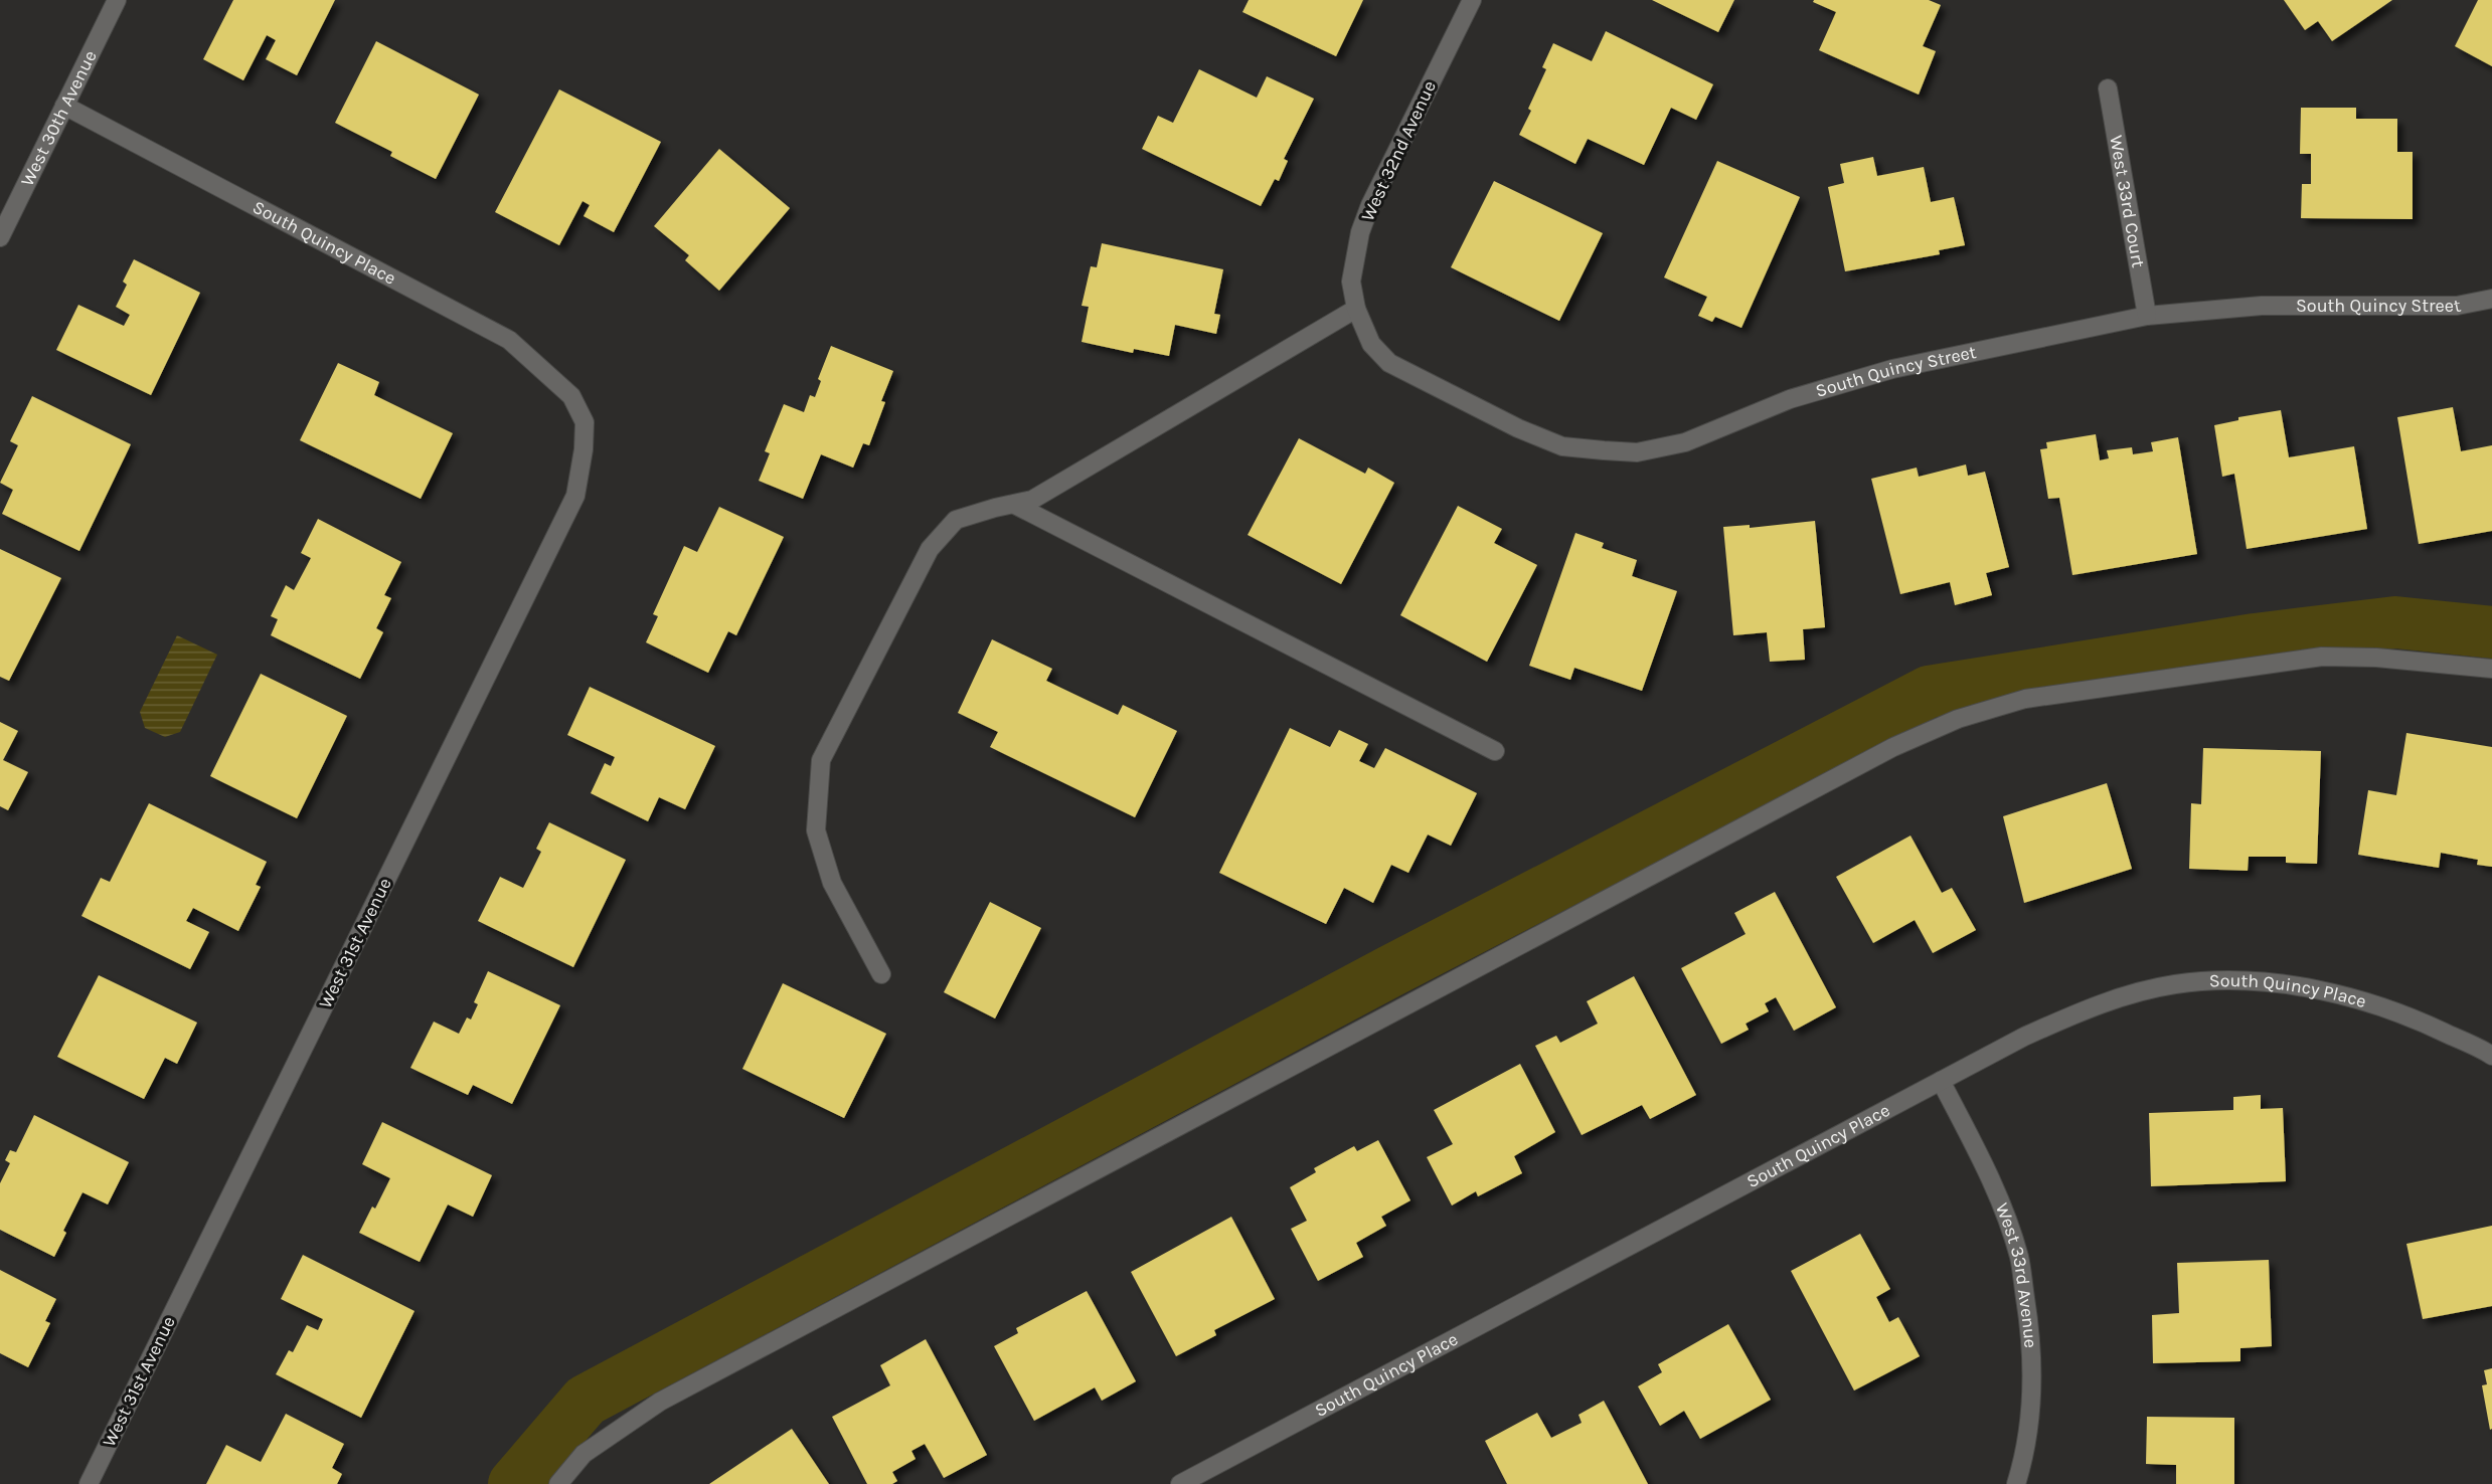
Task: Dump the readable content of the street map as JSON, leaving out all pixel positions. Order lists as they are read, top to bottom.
{
  "streets": {
    "street": [
      "West 30th Avenue",
      "West 32nd Avenue",
      "West 33rd Court",
      "South Quincy Place",
      "South Quincy Street",
      "West 31st Avenue",
      "West 33rd Avenue"
    ]
  },
  "crossings": [
    ["West 30th Avenue", "South Quincy Place"],
    ["West 32nd Avenue", "South Quincy Street"],
    ["West 33rd Court", "South Quincy Street"],
    ["South Quincy Place", "West 31st Avenue"],
    ["South Quincy Place", "West 33rd Avenue"]
  ]
}
